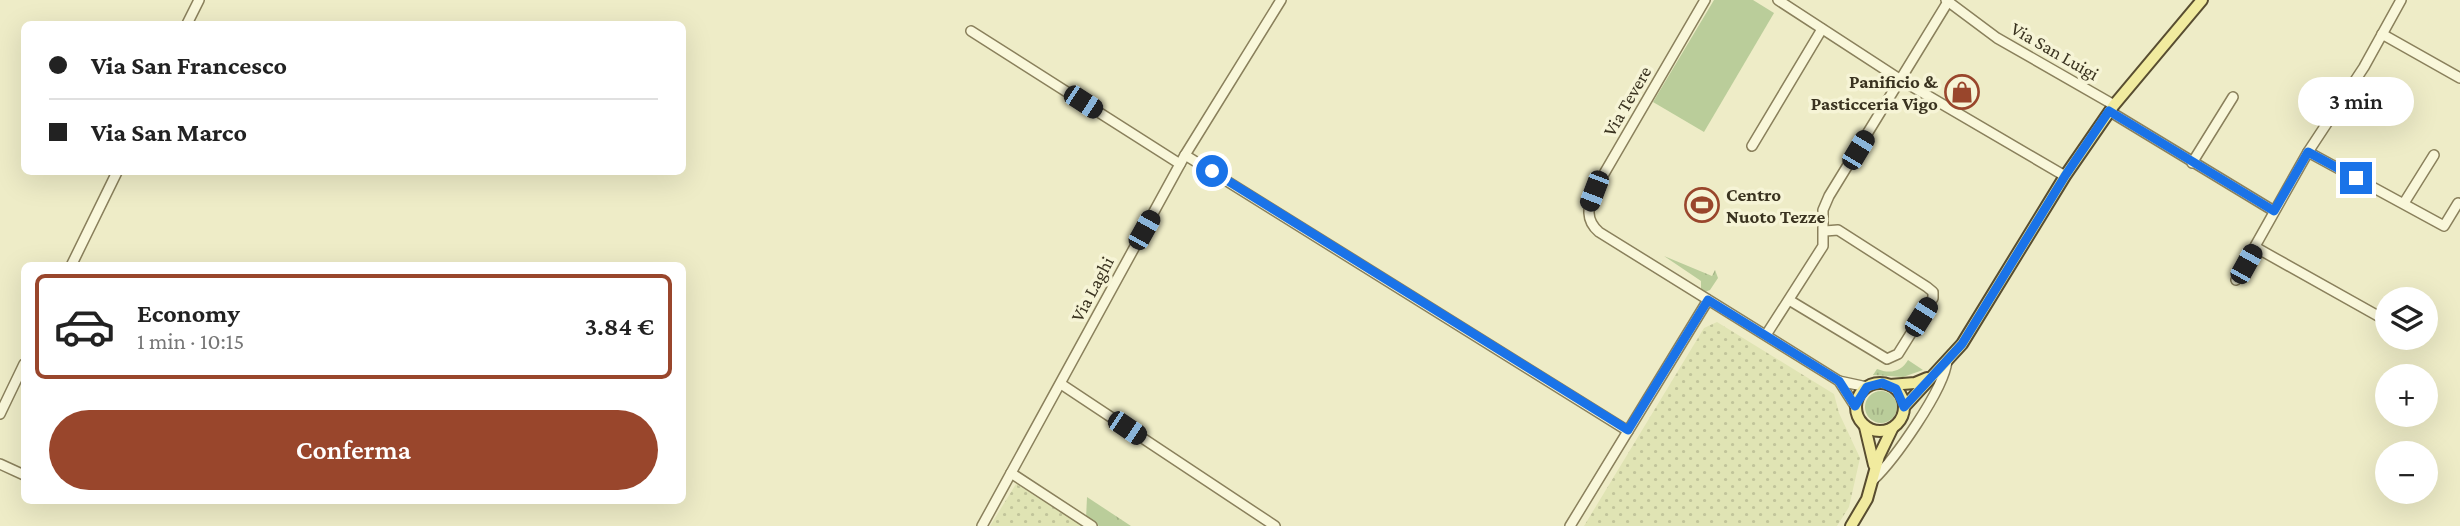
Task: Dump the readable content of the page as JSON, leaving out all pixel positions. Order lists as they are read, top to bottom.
{
  "streets": {
    "street": ["Via San Luigi", "Via Tevere", "Via Laghi"]
  },
  "places": {
    "shop": ["Panificio & Pasticceria Vigo"],
    "sports": ["Centro Nuoto Tezze"]
  },
  "page": {
    "banner": ["Via San Francesco", "Via San Marco"],
    "bubble": "3 min",
    "list": [
      {
        "name": "Economy",
        "note": "1 min · 10:15",
        "value": "3.84 €"
      }
    ],
    "map_buttons": ["+", "−"],
    "buttons": "Conferma"
  }
}
